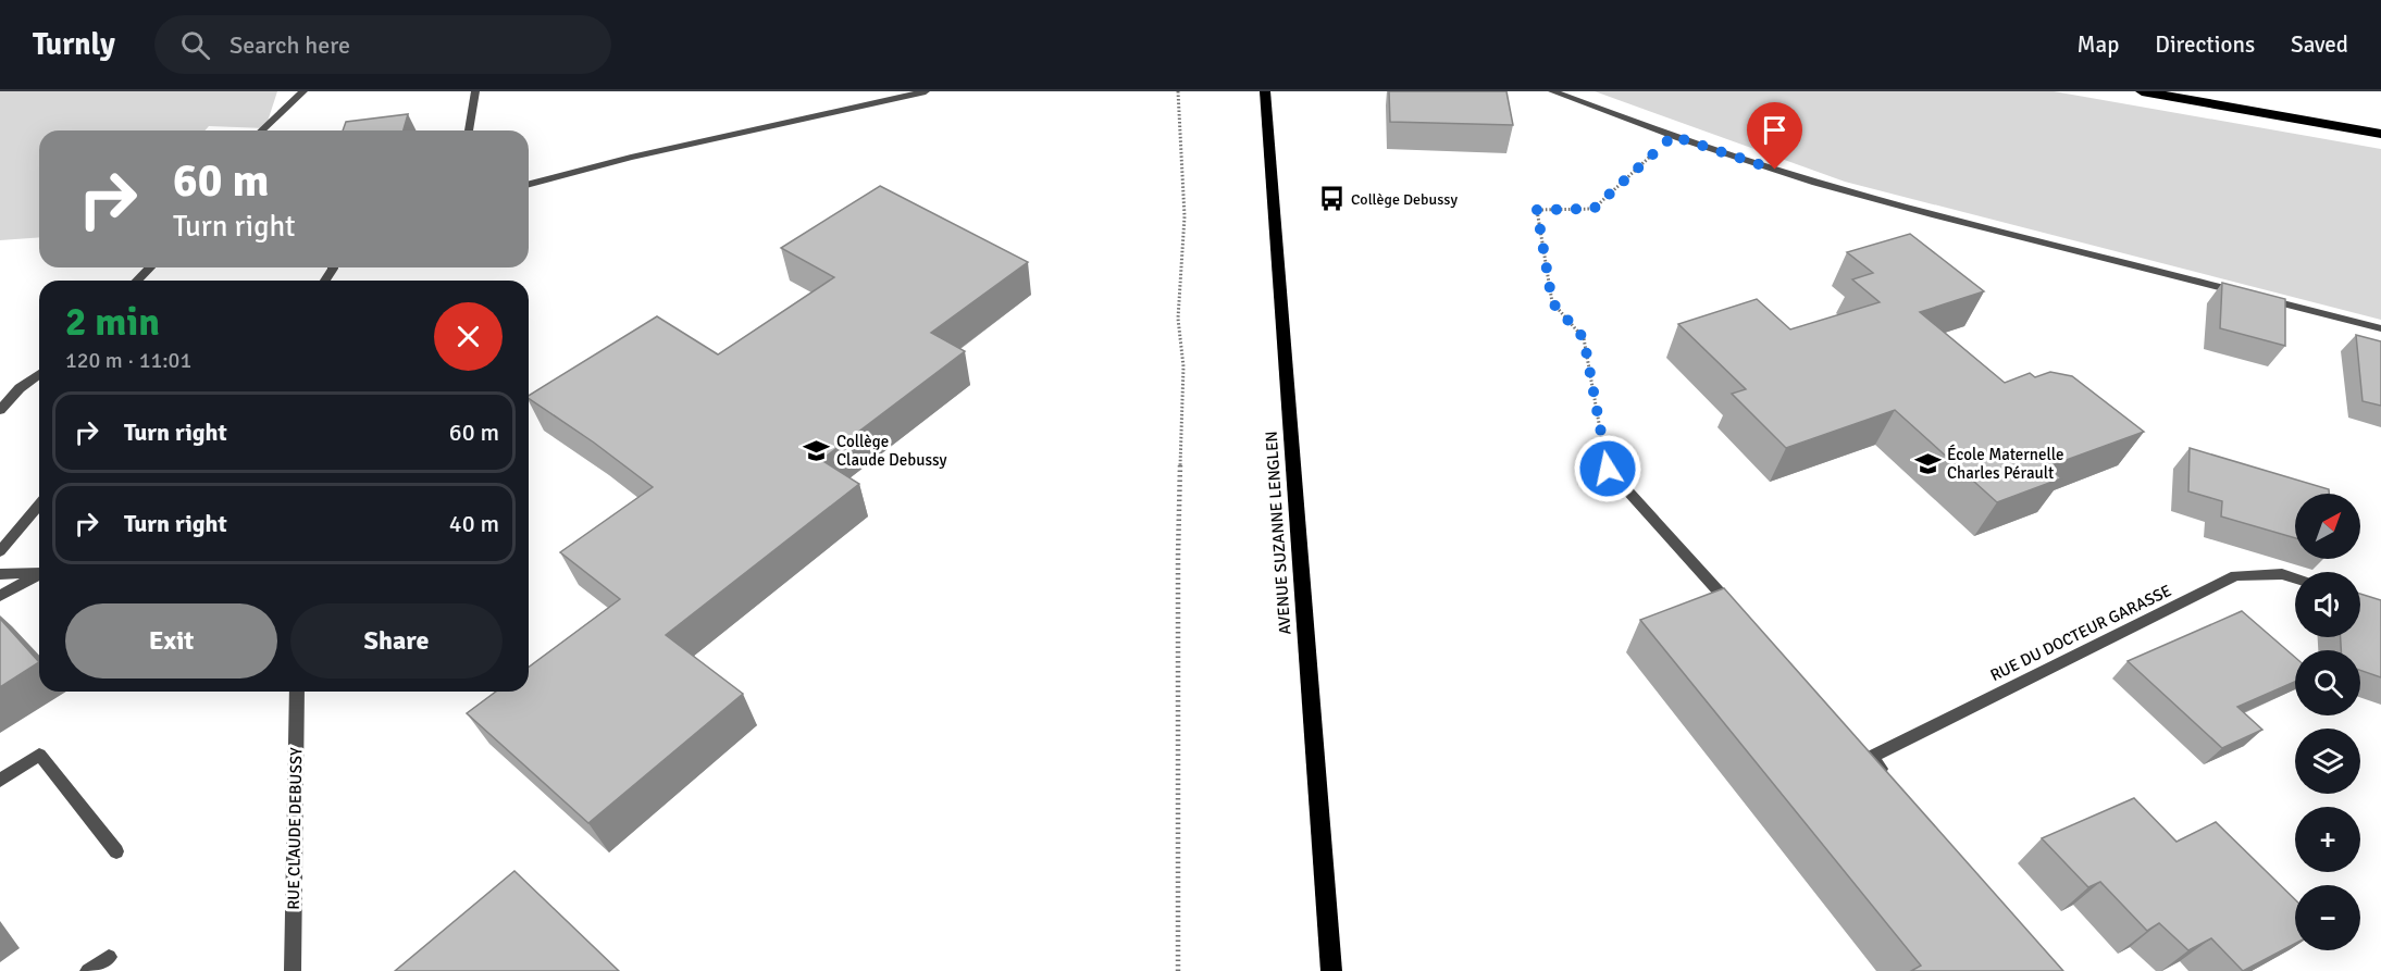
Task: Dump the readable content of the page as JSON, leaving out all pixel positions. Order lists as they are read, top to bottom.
{
  "streets": {
    "main road": ["AVENUE SUZANNE LENGLEN"],
    "street": ["RUE DU DOCTEUR GARASSE", "RUE CLAUDE DEBUSSY"]
  },
  "places": {
    "bus stop": ["Collège Debussy"],
    "school or university": ["Collège Claude Debussy", "École Maternelle Charles Pérault"]
  },
  "north": "top right",
  "page": {
    "header": "Turnly",
    "search": "Search here",
    "nav": ["Map", "Directions", "Saved"],
    "turn": ["60 m", "Turn right"],
    "heading": ["2 min", "120 m · 11:01"],
    "list": [
      {
        "name": "Turn right",
        "value": "60 m"
      },
      {
        "name": "Turn right",
        "value": "40 m"
      }
    ],
    "map_buttons": ["+", "−"],
    "buttons": ["Exit", "Share"]
  }
}
